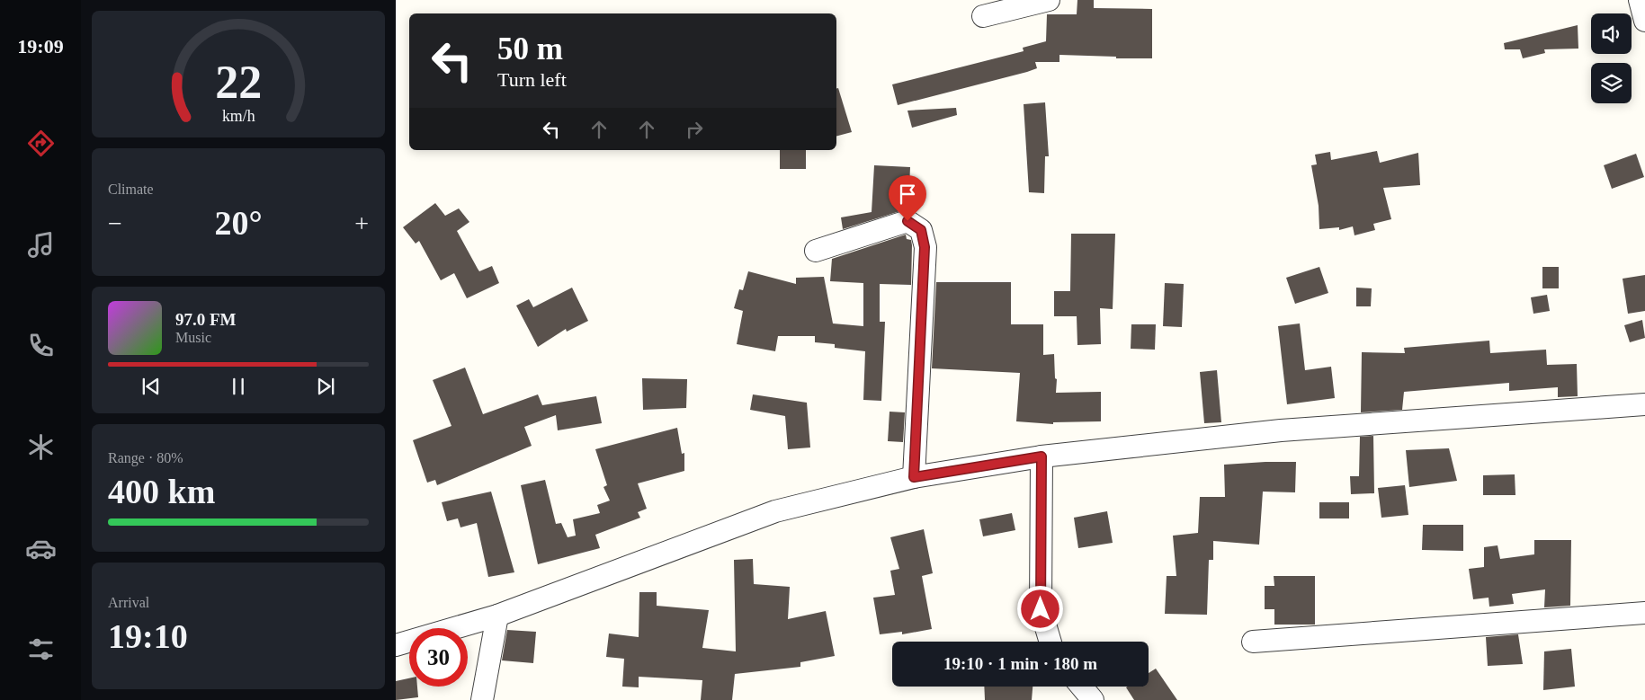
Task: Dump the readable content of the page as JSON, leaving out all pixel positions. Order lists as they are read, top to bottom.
{
  "page": {
    "tabs": "19:09",
    "turn": ["50 m", "Turn left"],
    "tile": [
      "Climate",
      ["Range · 80%", "400 km"],
      ["Arrival", "19:10"]
    ],
    "heat": ["−", "20°", "+"],
    "song": ["97.0 FM", "Music"],
    "limit": "30",
    "trip": "19:10 · 1 min · 180 m",
    "gauge": ["22", "km/h"]
  }
}
